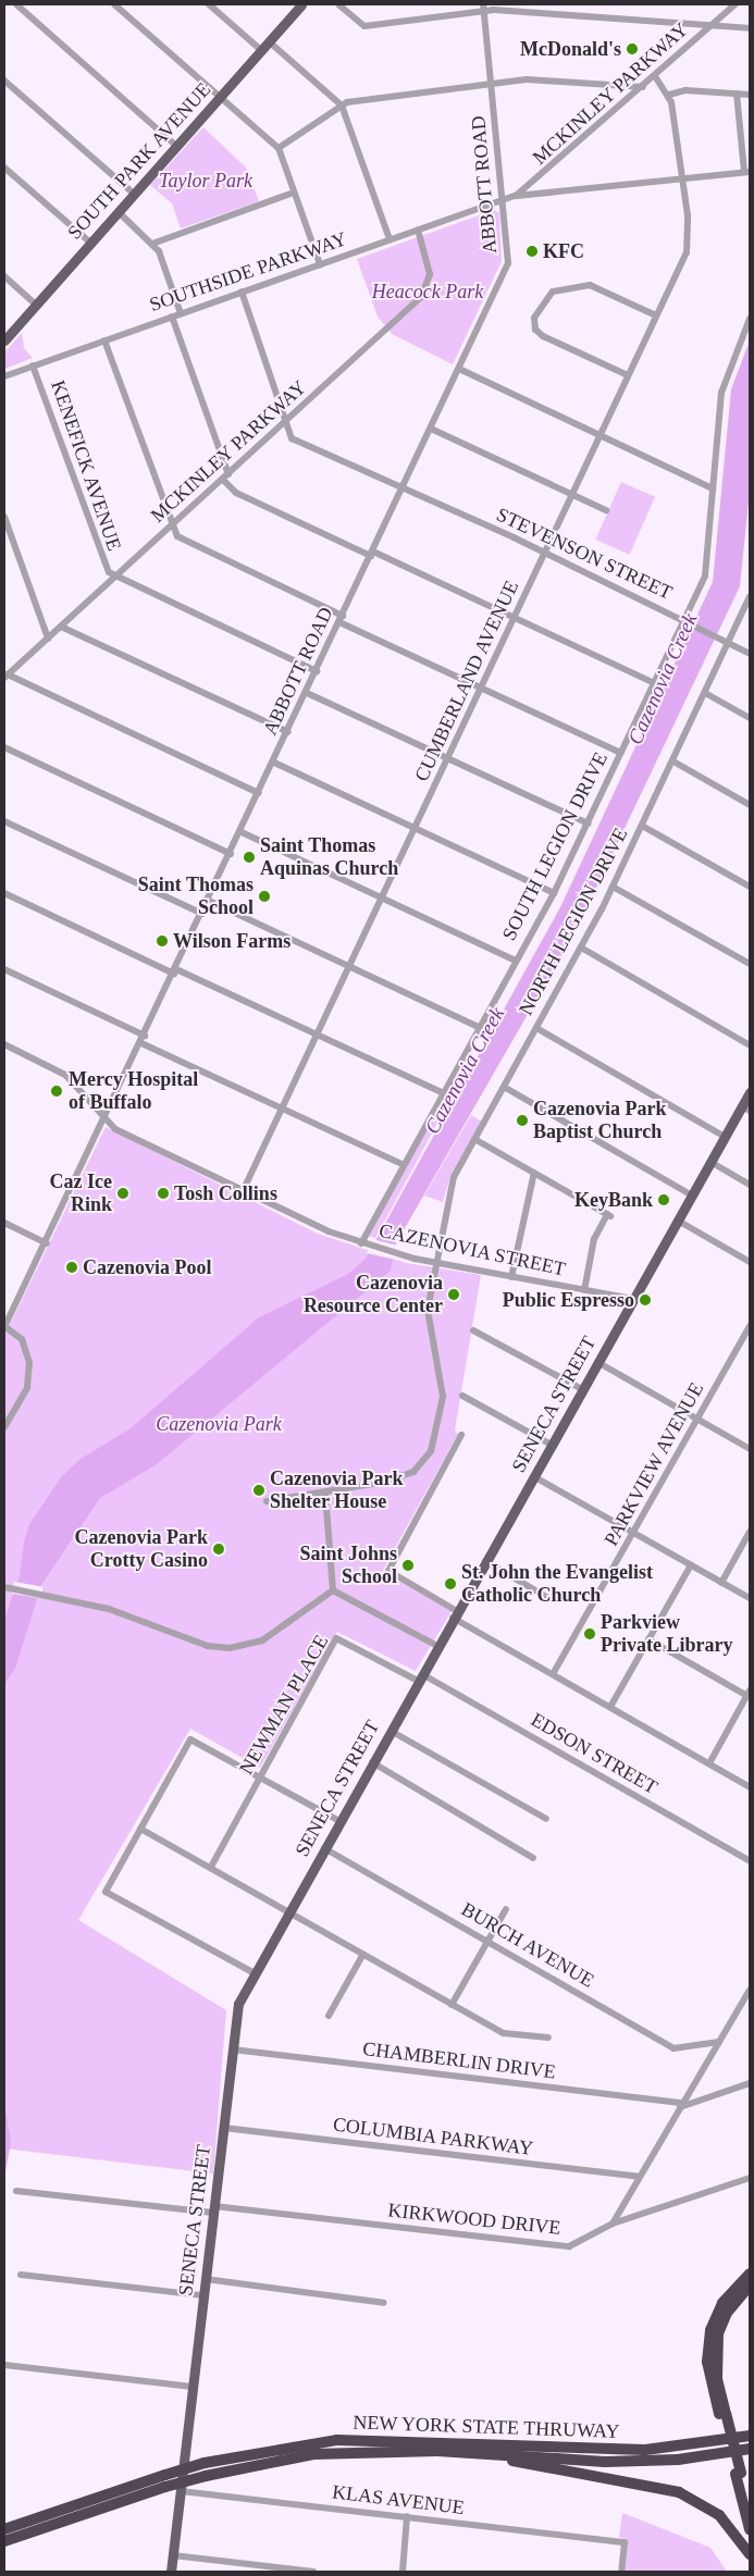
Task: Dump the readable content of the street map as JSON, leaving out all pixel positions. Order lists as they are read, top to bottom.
{
  "streets": {
    "highway": ["NEW YORK STATE THRUWAY"],
    "main road": ["SOUTH PARK AVENUE", "SENECA STREET"],
    "street": [
      "MCKINLEY PARKWAY",
      "ABBOTT ROAD",
      "SOUTHSIDE PARKWAY",
      "KENEFICK AVENUE",
      "STEVENSON STREET",
      "CUMBERLAND AVENUE",
      "SOUTH LEGION DRIVE",
      "NORTH LEGION DRIVE",
      "CAZENOVIA STREET",
      "PARKVIEW AVENUE",
      "NEWMAN PLACE",
      "EDSON STREET",
      "BURCH AVENUE",
      "CHAMBERLIN DRIVE",
      "COLUMBIA PARKWAY",
      "KIRKWOOD DRIVE",
      "KLAS AVENUE"
    ]
  },
  "crossings": [
    ["MCKINLEY PARKWAY", "ABBOTT ROAD"],
    ["MCKINLEY PARKWAY", "SOUTHSIDE PARKWAY"],
    ["MCKINLEY PARKWAY", "KENEFICK AVENUE"],
    ["MCKINLEY PARKWAY", "STEVENSON STREET"],
    ["ABBOTT ROAD", "SOUTHSIDE PARKWAY"],
    ["ABBOTT ROAD", "KENEFICK AVENUE"],
    ["ABBOTT ROAD", "STEVENSON STREET"],
    ["ABBOTT ROAD", "CAZENOVIA STREET"],
    ["SOUTHSIDE PARKWAY", "KENEFICK AVENUE"],
    ["STEVENSON STREET", "CUMBERLAND AVENUE"],
    ["STEVENSON STREET", "SOUTH LEGION DRIVE"],
    ["STEVENSON STREET", "NORTH LEGION DRIVE"],
    ["CUMBERLAND AVENUE", "CAZENOVIA STREET"],
    ["SOUTH LEGION DRIVE", "CAZENOVIA STREET"],
    ["NORTH LEGION DRIVE", "CAZENOVIA STREET"],
    ["CAZENOVIA STREET", "SENECA STREET"],
    ["SENECA STREET", "NEWMAN PLACE"],
    ["SENECA STREET", "EDSON STREET"],
    ["SENECA STREET", "BURCH AVENUE"],
    ["SENECA STREET", "CHAMBERLIN DRIVE"],
    ["SENECA STREET", "COLUMBIA PARKWAY"],
    ["SENECA STREET", "KIRKWOOD DRIVE"],
    ["SENECA STREET", "KLAS AVENUE"],
    ["NEWMAN PLACE", "EDSON STREET"]
  ],
  "water": ["Cazenovia Creek"],
  "parks": ["Taylor Park", "Heacock Park", "Cazenovia Park"],
  "places": [
    "McDonald's",
    "KFC",
    "Saint Thomas Aquinas Church",
    "Saint Thomas School",
    "Wilson Farms",
    "Mercy Hospital of Buffalo",
    "Cazenovia Park Baptist Church",
    "Caz Ice Rink",
    "Tosh Collins",
    "KeyBank",
    "Cazenovia Pool",
    "Cazenovia Resource Center",
    "Public Espresso",
    "Cazenovia Park Shelter House",
    "Cazenovia Park Crotty Casino",
    "Saint Johns School",
    "St. John the Evangelist Catholic Church",
    "Parkview Private Library"
  ]
}
